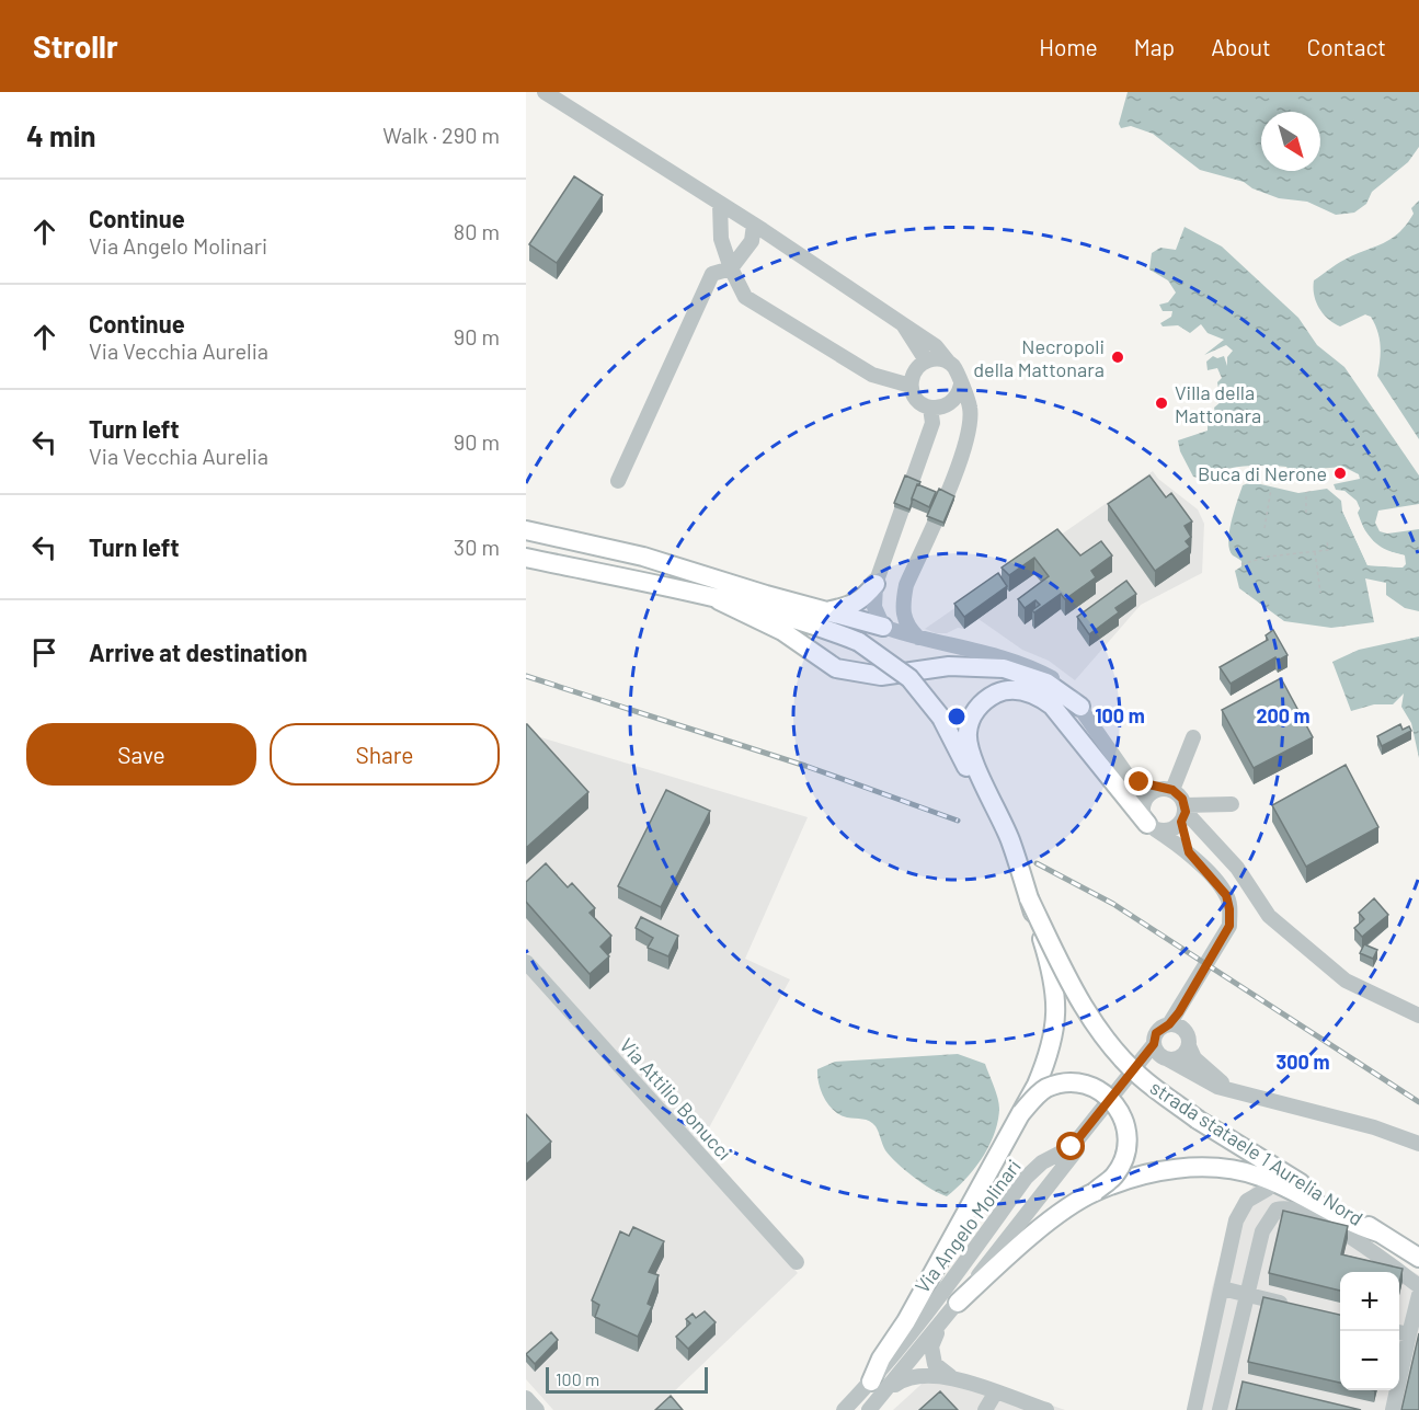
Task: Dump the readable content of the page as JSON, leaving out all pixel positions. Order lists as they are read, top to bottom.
{
  "streets": {
    "main road": ["strada stataele 1 Aurelia Nord"],
    "street": ["Via Attilio Bonucci", "Via Angelo Molinari"]
  },
  "places": ["Necropoli della Mattonara", "Villa della Mattonara", "Buca di Nerone"],
  "scale_bar": "100 m",
  "north": "bottom right",
  "page": {
    "header": "Strollr",
    "nav": [
      "Home",
      "Map",
      "About",
      "Contact"
    ],
    "heading": ["4 min", "Walk · 290 m"],
    "list": [
      ["Continue", "Via Angelo Molinari", "80 m"],
      ["Continue", "Via Vecchia Aurelia", "90 m"],
      ["Turn left", "Via Vecchia Aurelia", "90 m"],
      ["Turn left", "30 m"],
      "Arrive at destination"
    ],
    "buttons": ["Save", "Share"],
    "map_buttons": ["+", "−"],
    "scale": "100 m"
  },
  "rings": ["100 m", "200 m", "300 m"]
}
